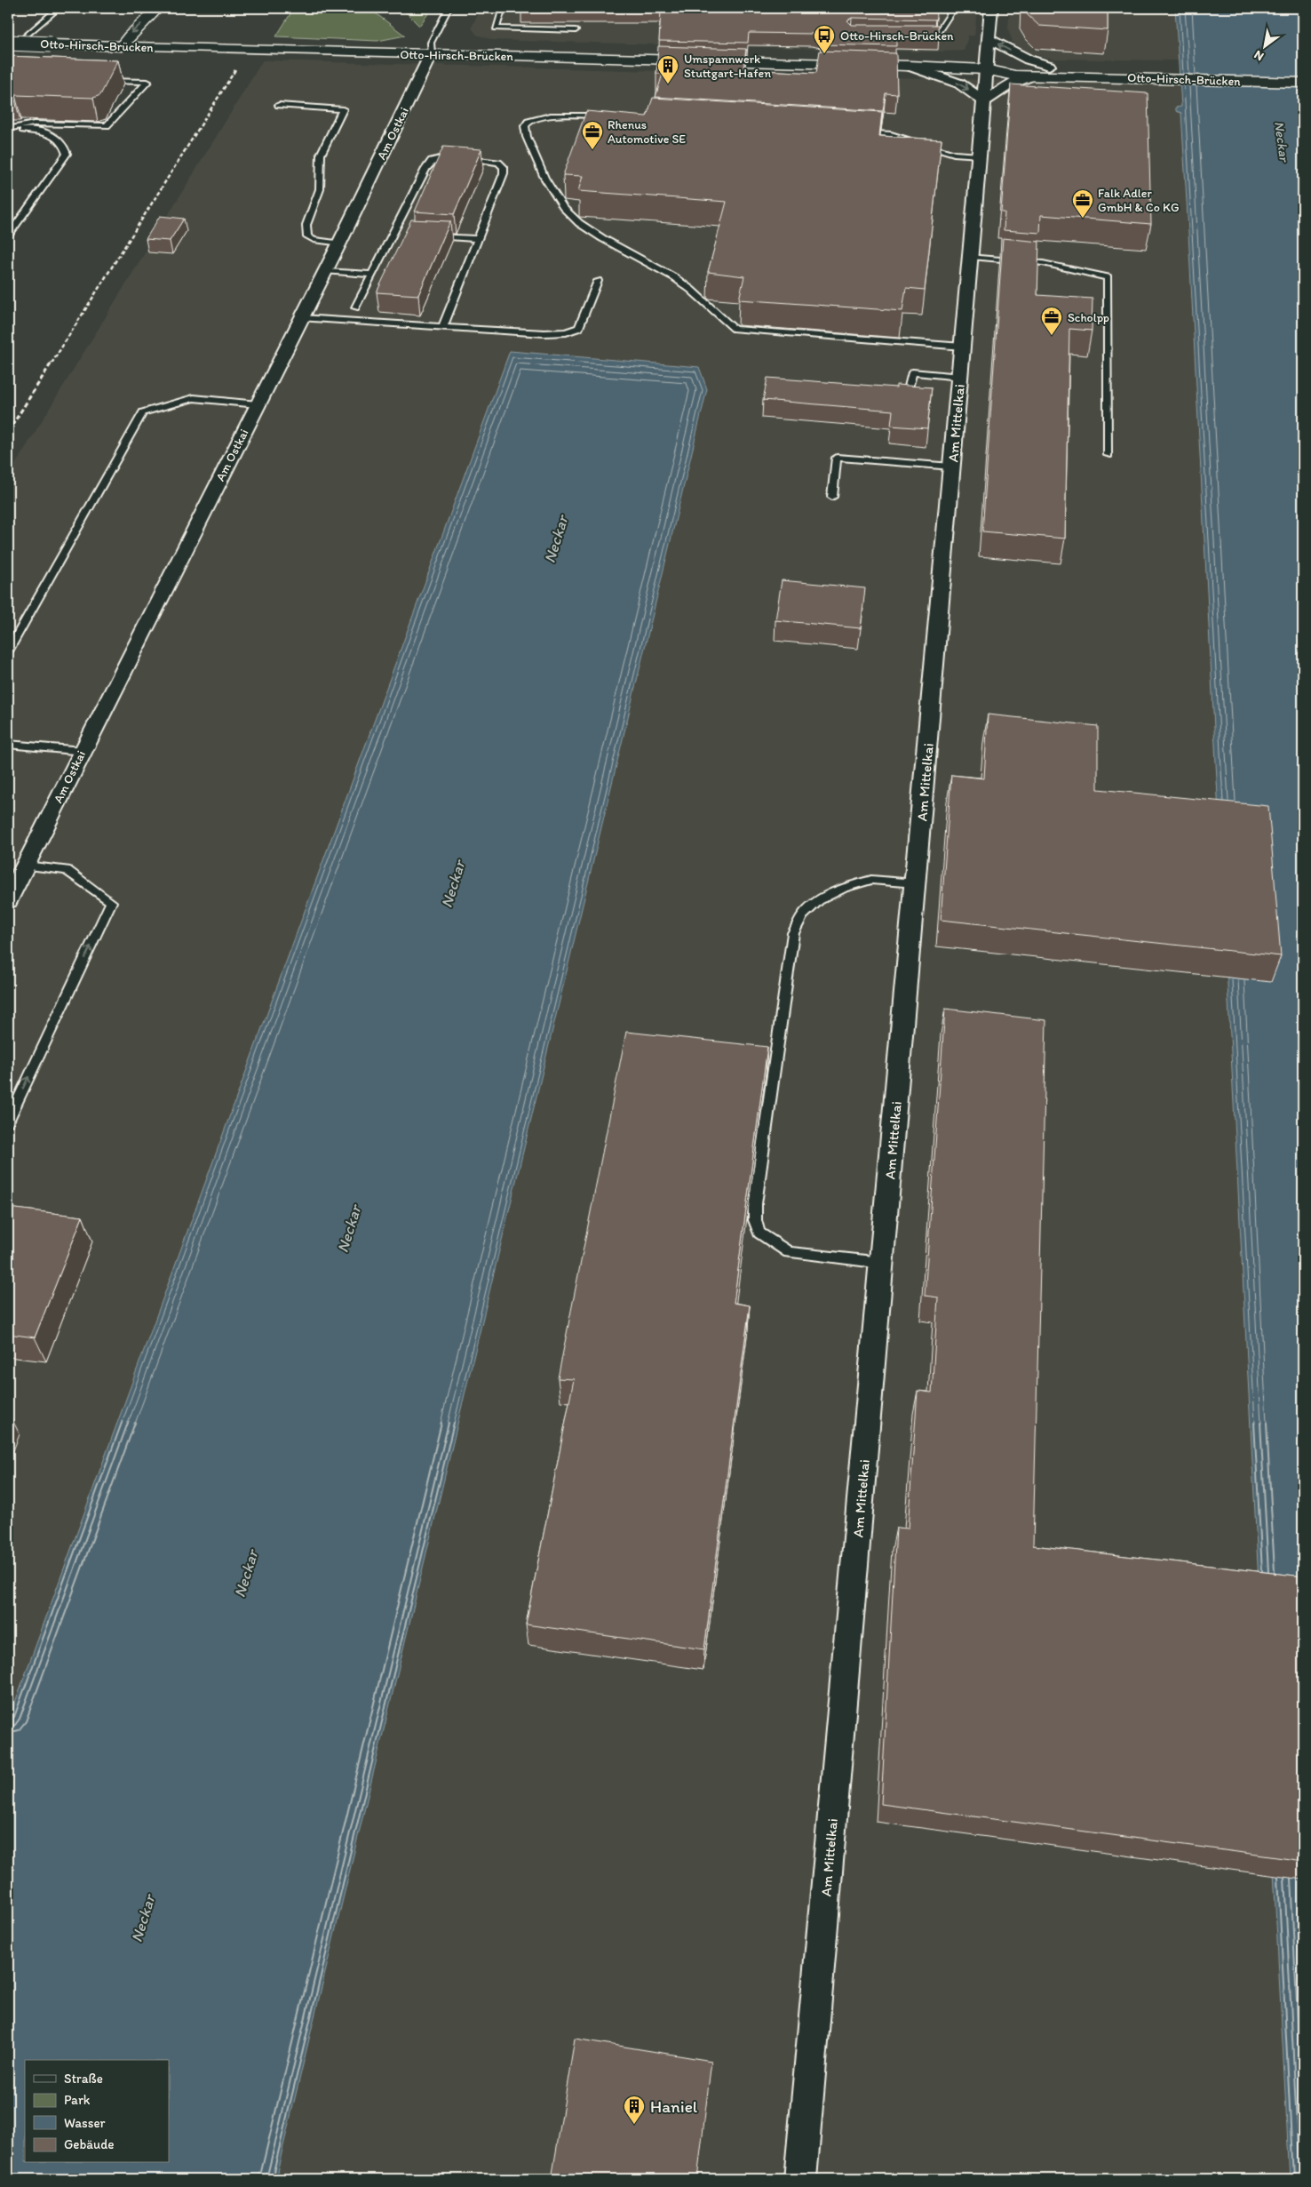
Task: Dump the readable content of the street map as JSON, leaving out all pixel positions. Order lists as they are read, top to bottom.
{
  "streets": {
    "main road": ["Otto-Hirsch-Brücken"],
    "street": ["Am Ostkai", "Am Mittelkai"]
  },
  "crossings": [
    ["Otto-Hirsch-Brücken", "Am Ostkai"],
    ["Otto-Hirsch-Brücken", "Am Mittelkai"]
  ],
  "water": ["Neckar"],
  "places": {
    "bus stop": ["Otto-Hirsch-Brücken"],
    "building": ["Umspannwerk Stuttgart-Hafen", "Haniel"],
    "office": ["Rhenus Automotive SE", "Falk Adler GmbH & Co KG", "Scholpp"]
  },
  "legend": [
    "Straße",
    "Park",
    "Wasser",
    "Gebäude"
  ],
  "north": "bottom left"
}
